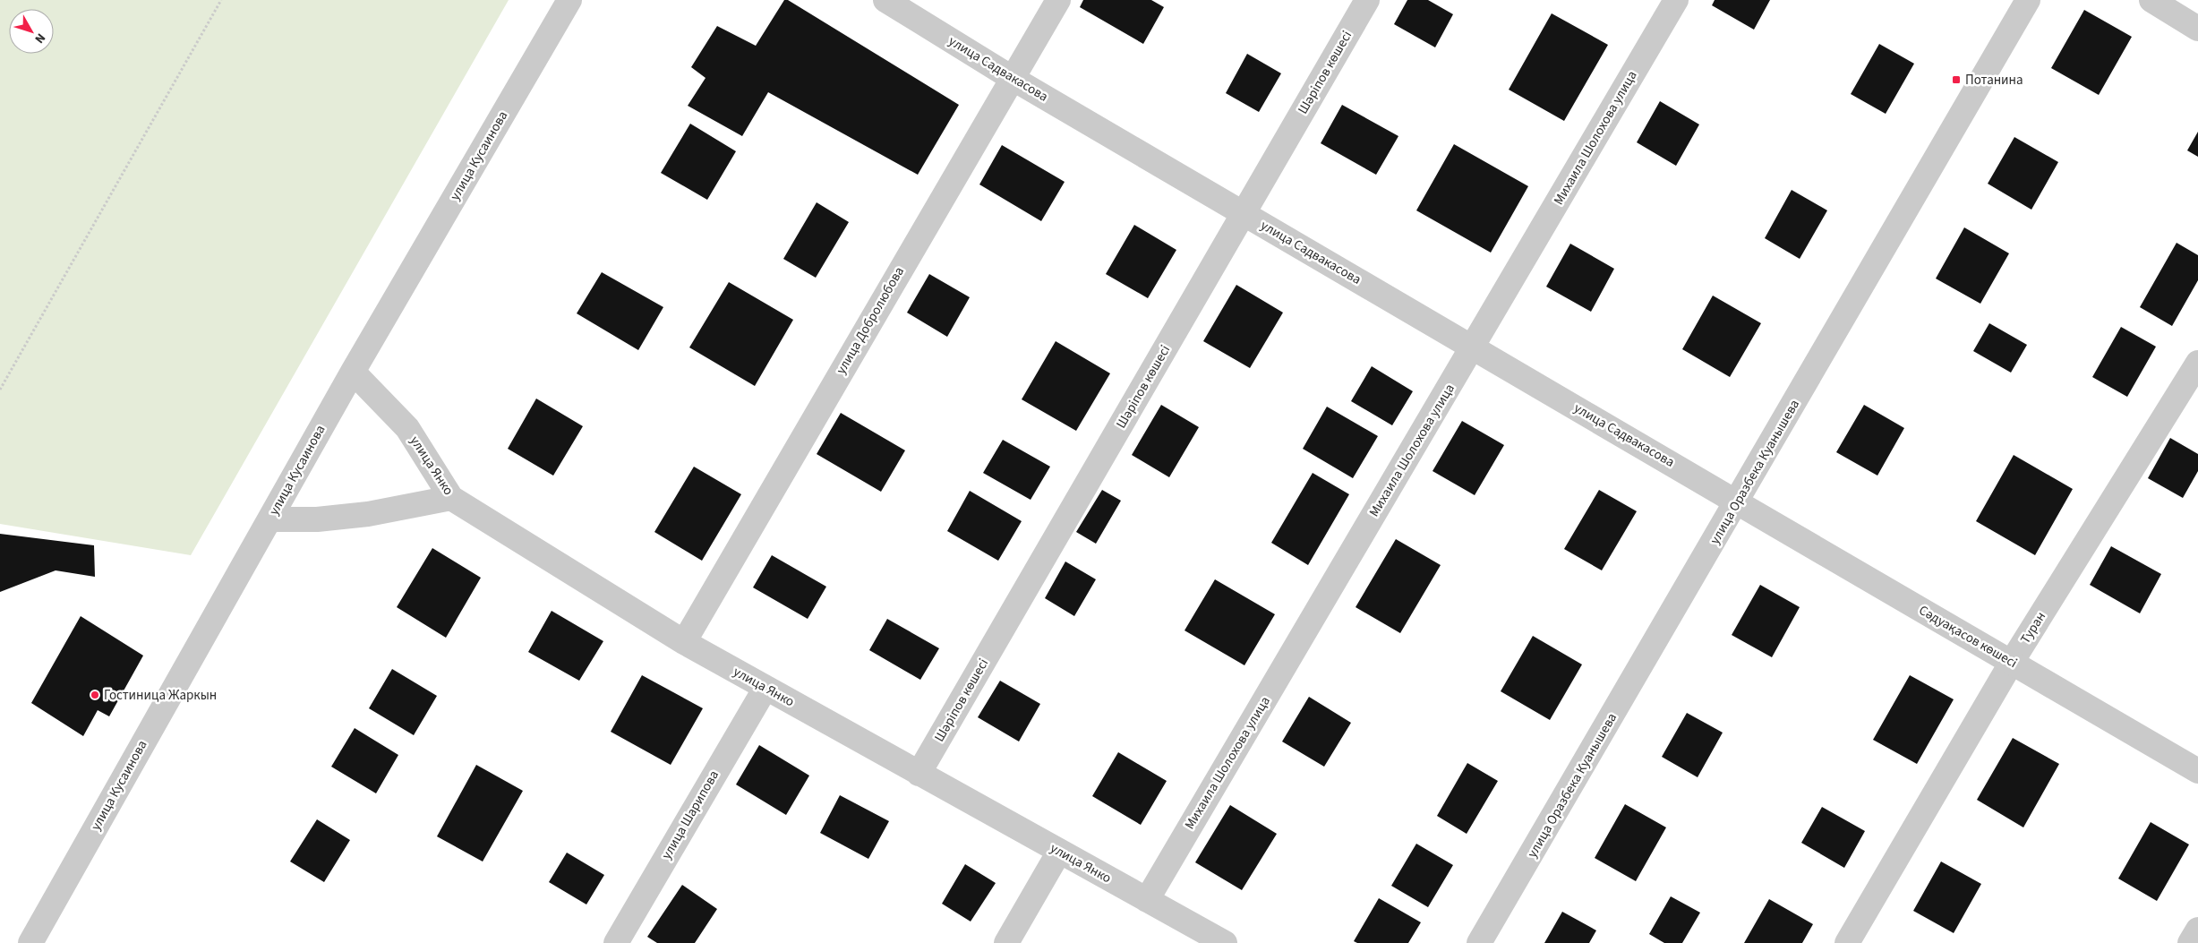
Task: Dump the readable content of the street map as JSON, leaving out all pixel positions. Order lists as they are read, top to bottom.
{
  "streets": {
    "street": [
      "улица Садвакасова",
      "Шәріпов көшесі",
      "Михаила Шолохова улица",
      "улица Кусаинова",
      "улица Добролюбова",
      "улица Янко",
      "улица Оразбека Куанышева",
      "Туран",
      "Сәдуақасов көшесі",
      "улица Шарипова"
    ]
  },
  "crossings": [
    ["улица Садвакасова", "Шәріпов көшесі"],
    ["улица Садвакасова", "Михаила Шолохова улица"],
    ["улица Садвакасова", "улица Добролюбова"],
    ["улица Садвакасова", "улица Оразбека Куанышева"],
    ["улица Садвакасова", "Сәдуақасов көшесі"],
    ["Шәріпов көшесі", "улица Янко"],
    ["Михаила Шолохова улица", "улица Янко"],
    ["улица Кусаинова", "улица Янко"],
    ["улица Добролюбова", "улица Янко"],
    ["улица Янко", "улица Шарипова"],
    ["улица Оразбека Куанышева", "Сәдуақасов көшесі"],
    ["Туран", "Сәдуақасов көшесі"]
  ],
  "places": {
    "transit": ["Потанина"],
    "other": ["Гостиница Жаркын"]
  },
  "north": "bottom right"
}
